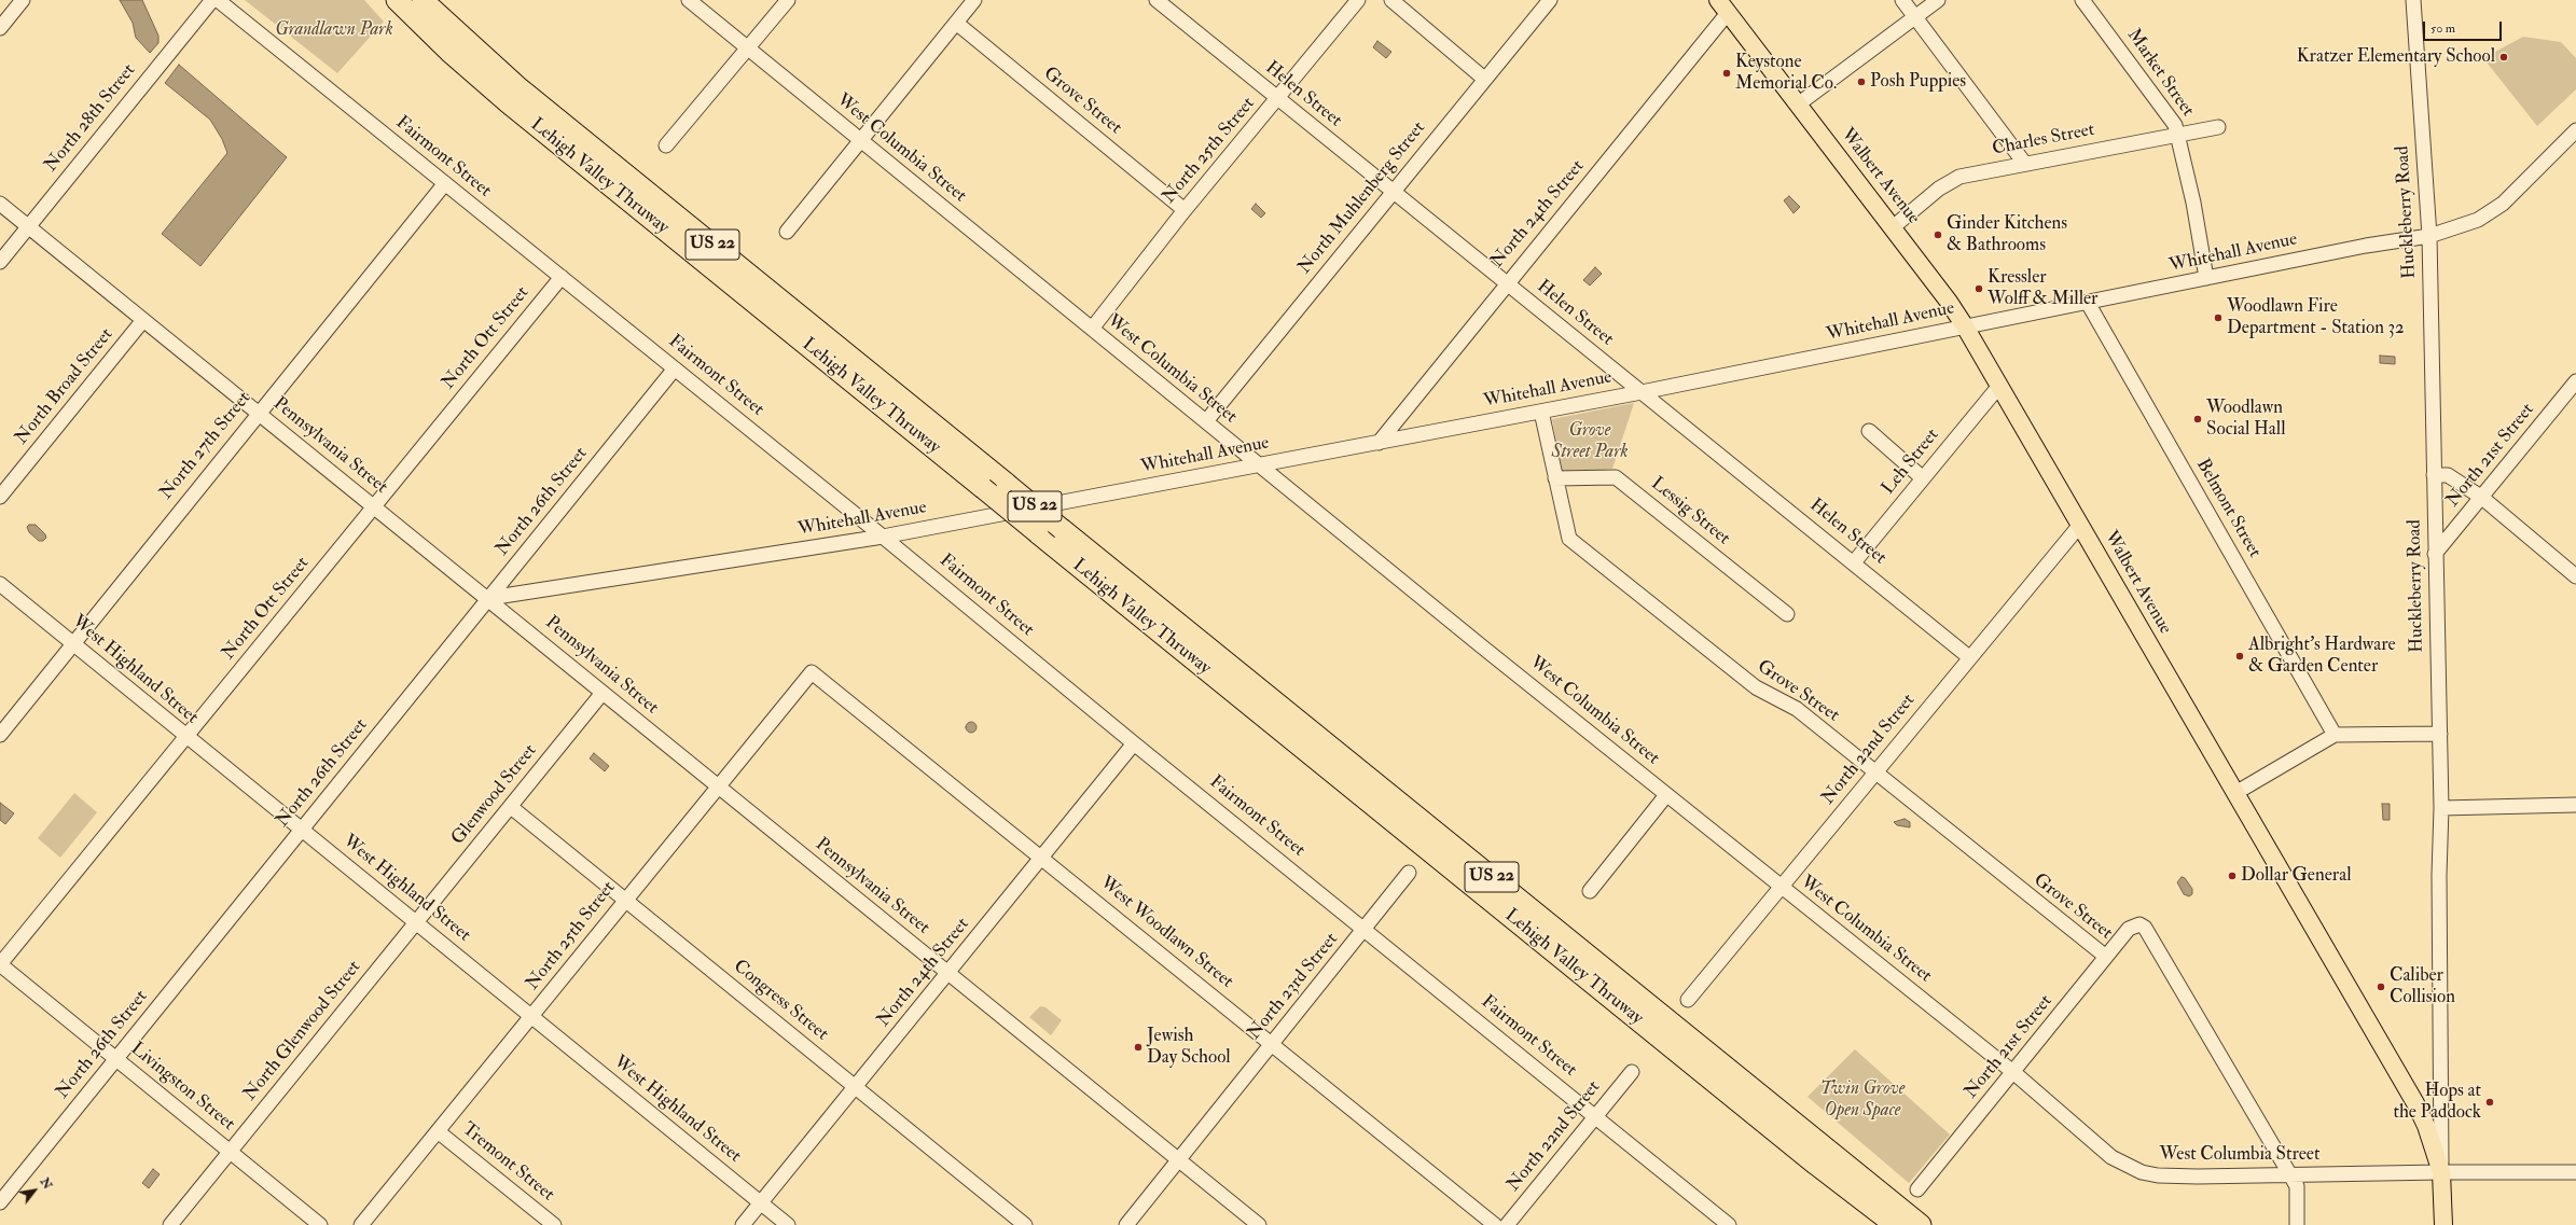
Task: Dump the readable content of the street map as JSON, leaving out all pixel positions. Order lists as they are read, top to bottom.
{
  "streets": {
    "highway": ["Lehigh Valley Thruway", "US 22"],
    "main road": ["Walbert Avenue"],
    "street": [
      "Market Street",
      "Helen Street",
      "Grove Street",
      "North 28th Street",
      "Charles Street",
      "West Columbia Street",
      "North 25th Street",
      "Fairmont Street",
      "North Muhlenberg Street",
      "Huckleberry Road",
      "North 24th Street",
      "Whitehall Avenue",
      "North Ott Street",
      "North Broad Street",
      "North 27th Street",
      "Pennsylvania Street",
      "North 21st Street",
      "Leh Street",
      "North 26th Street",
      "Belmont Street",
      "Lessig Street",
      "West Highland Street",
      "North 22nd Street",
      "Glenwood Street",
      "West Woodlawn Street",
      "North 23rd Street",
      "Congress Street",
      "North Glenwood Street",
      "Livingston Street",
      "Tremont Street"
    ]
  },
  "crossings": [
    ["Market Street", "Charles Street"],
    ["Market Street", "Whitehall Avenue"],
    ["Helen Street", "North 25th Street"],
    ["Helen Street", "North Muhlenberg Street"],
    ["Helen Street", "North 24th Street"],
    ["Helen Street", "Whitehall Avenue"],
    ["Helen Street", "Leh Street"],
    ["Helen Street", "North 22nd Street"],
    ["Grove Street", "West Columbia Street"],
    ["Grove Street", "North 25th Street"],
    ["Grove Street", "Whitehall Avenue"],
    ["Grove Street", "North 21st Street"],
    ["Grove Street", "Lessig Street"],
    ["Grove Street", "North 22nd Street"],
    ["North 28th Street", "Pennsylvania Street"],
    ["Charles Street", "Walbert Avenue"],
    ["West Columbia Street", "North 25th Street"],
    ["West Columbia Street", "Walbert Avenue"],
    ["West Columbia Street", "North Muhlenberg Street"],
    ["West Columbia Street", "Huckleberry Road"],
    ["West Columbia Street", "Whitehall Avenue"],
    ["West Columbia Street", "North 21st Street"],
    ["West Columbia Street", "North 22nd Street"],
    ["North 25th Street", "Pennsylvania Street"],
    ["North 25th Street", "West Highland Street"],
    ["North 25th Street", "West Woodlawn Street"],
    ["North 25th Street", "Congress Street"],
    ["North 25th Street", "Tremont Street"],
    ["Fairmont Street", "North 24th Street"],
    ["Fairmont Street", "Whitehall Avenue"],
    ["Fairmont Street", "North Ott Street"],
    ["Fairmont Street", "North 27th Street"],
    ["Fairmont Street", "North 26th Street"],
    ["Fairmont Street", "North 22nd Street"],
    ["Fairmont Street", "North 23rd Street"],
    ["Walbert Avenue", "Huckleberry Road"],
    ["Walbert Avenue", "North 24th Street"],
    ["Walbert Avenue", "Whitehall Avenue"],
    ["Walbert Avenue", "Leh Street"],
    ["Walbert Avenue", "North 22nd Street"],
    ["Huckleberry Road", "Whitehall Avenue"],
    ["Huckleberry Road", "North 21st Street"],
    ["North 24th Street", "Whitehall Avenue"],
    ["North 24th Street", "Pennsylvania Street"],
    ["North 24th Street", "West Highland Street"],
    ["North 24th Street", "West Woodlawn Street"],
    ["North 24th Street", "Congress Street"],
    ["Whitehall Avenue", "Pennsylvania Street"],
    ["Whitehall Avenue", "North 26th Street"],
    ["Whitehall Avenue", "Belmont Street"],
    ["North Ott Street", "Pennsylvania Street"],
    ["North Ott Street", "West Highland Street"],
    ["North Ott Street", "Livingston Street"],
    ["North Broad Street", "Pennsylvania Street"],
    ["North 27th Street", "Pennsylvania Street"],
    ["North 27th Street", "West Highland Street"],
    ["Pennsylvania Street", "North 26th Street"],
    ["Pennsylvania Street", "Glenwood Street"],
    ["Pennsylvania Street", "North 23rd Street"],
    ["North 26th Street", "West Highland Street"],
    ["North 26th Street", "Livingston Street"],
    ["West Highland Street", "Glenwood Street"],
    ["West Highland Street", "North Glenwood Street"],
    ["Glenwood Street", "Congress Street"],
    ["Glenwood Street", "North Glenwood Street"],
    ["West Woodlawn Street", "North 23rd Street"],
    ["North Glenwood Street", "Livingston Street"]
  ],
  "parks": ["Grandlawn Park", "Grove Street Park", "Twin Grove Open Space"],
  "places": [
    "Kratzer Elementary School",
    "Keystone Memorial Co.",
    "Posh Puppies",
    "Ginder Kitchens & Bathrooms",
    "Kressler Wolff & Miller",
    "Woodlawn Fire Department - Station 32",
    "Woodlawn Social Hall",
    "Albright's Hardware & Garden Center",
    "Dollar General",
    "Caliber Collision",
    "Jewish Day School",
    "Hops at the Paddock"
  ],
  "scale_bar": "50 m",
  "north": "top right"
}
